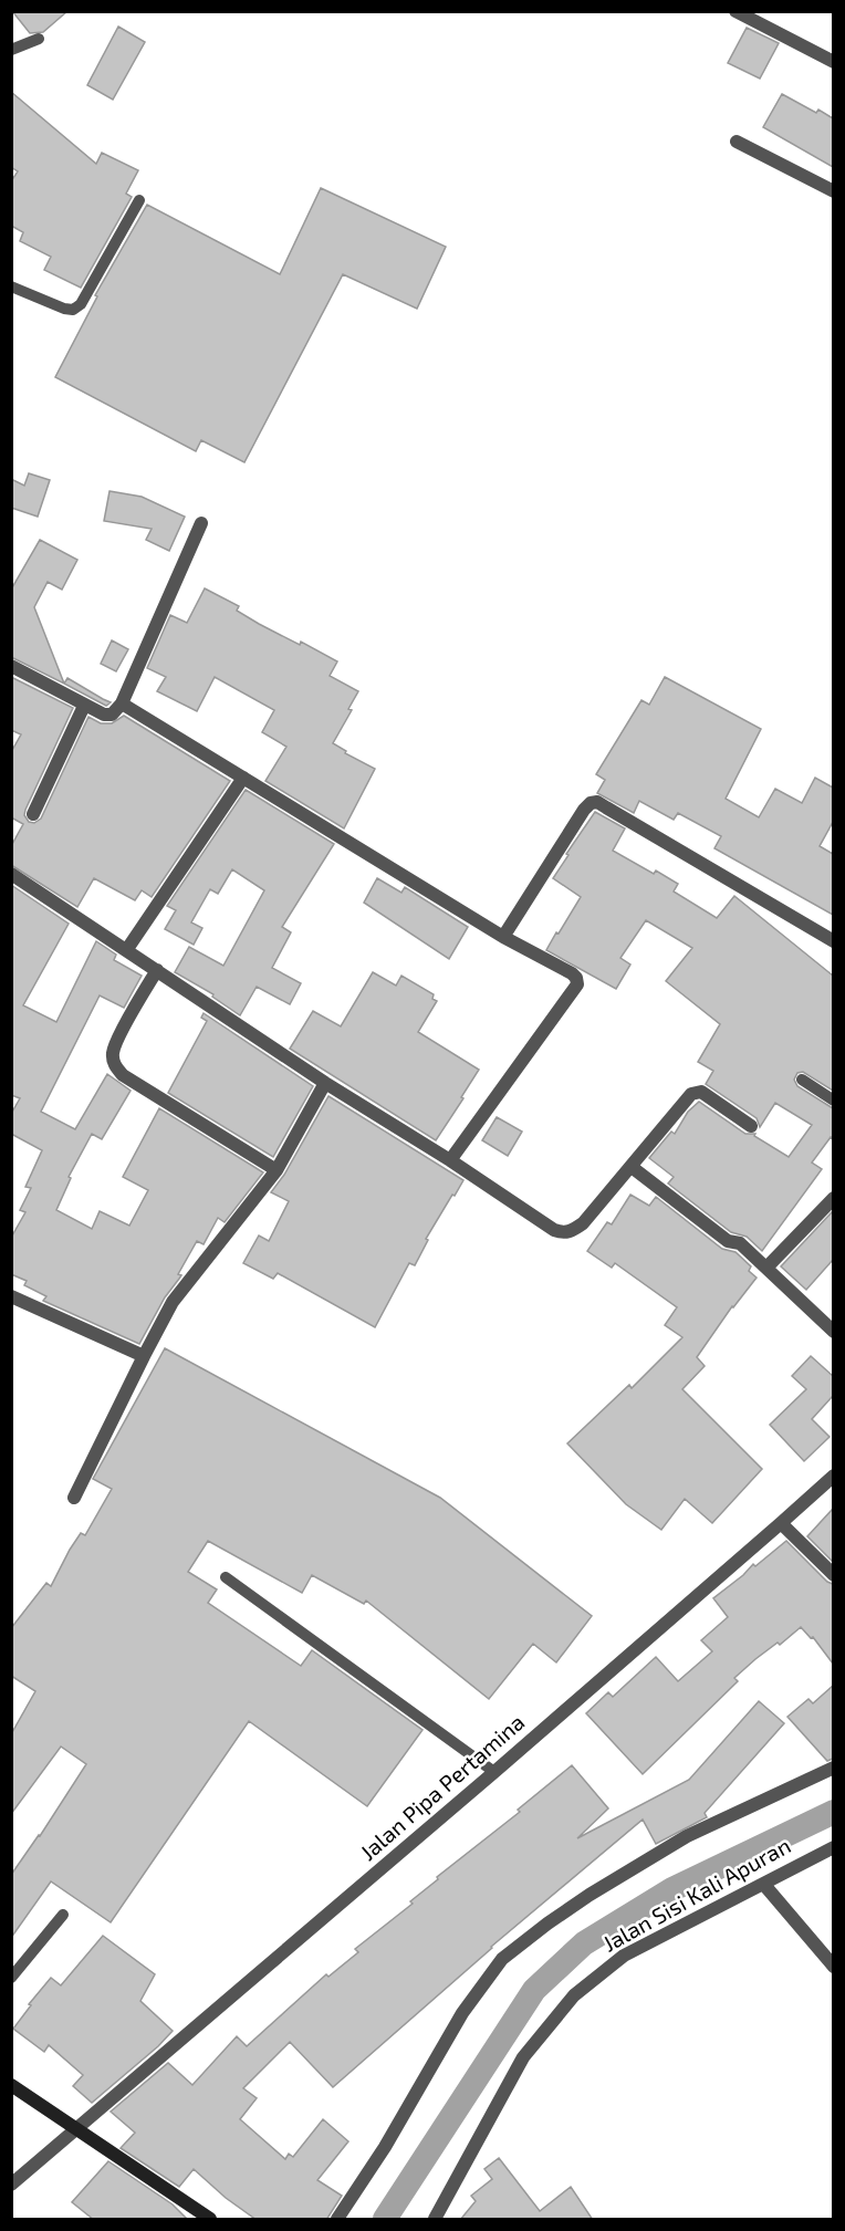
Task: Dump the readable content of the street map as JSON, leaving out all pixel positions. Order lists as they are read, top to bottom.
{
  "streets": {
    "street": ["Jalan Pipa Pertamina", "Jalan Sisi Kali Apuran"]
  }
}
